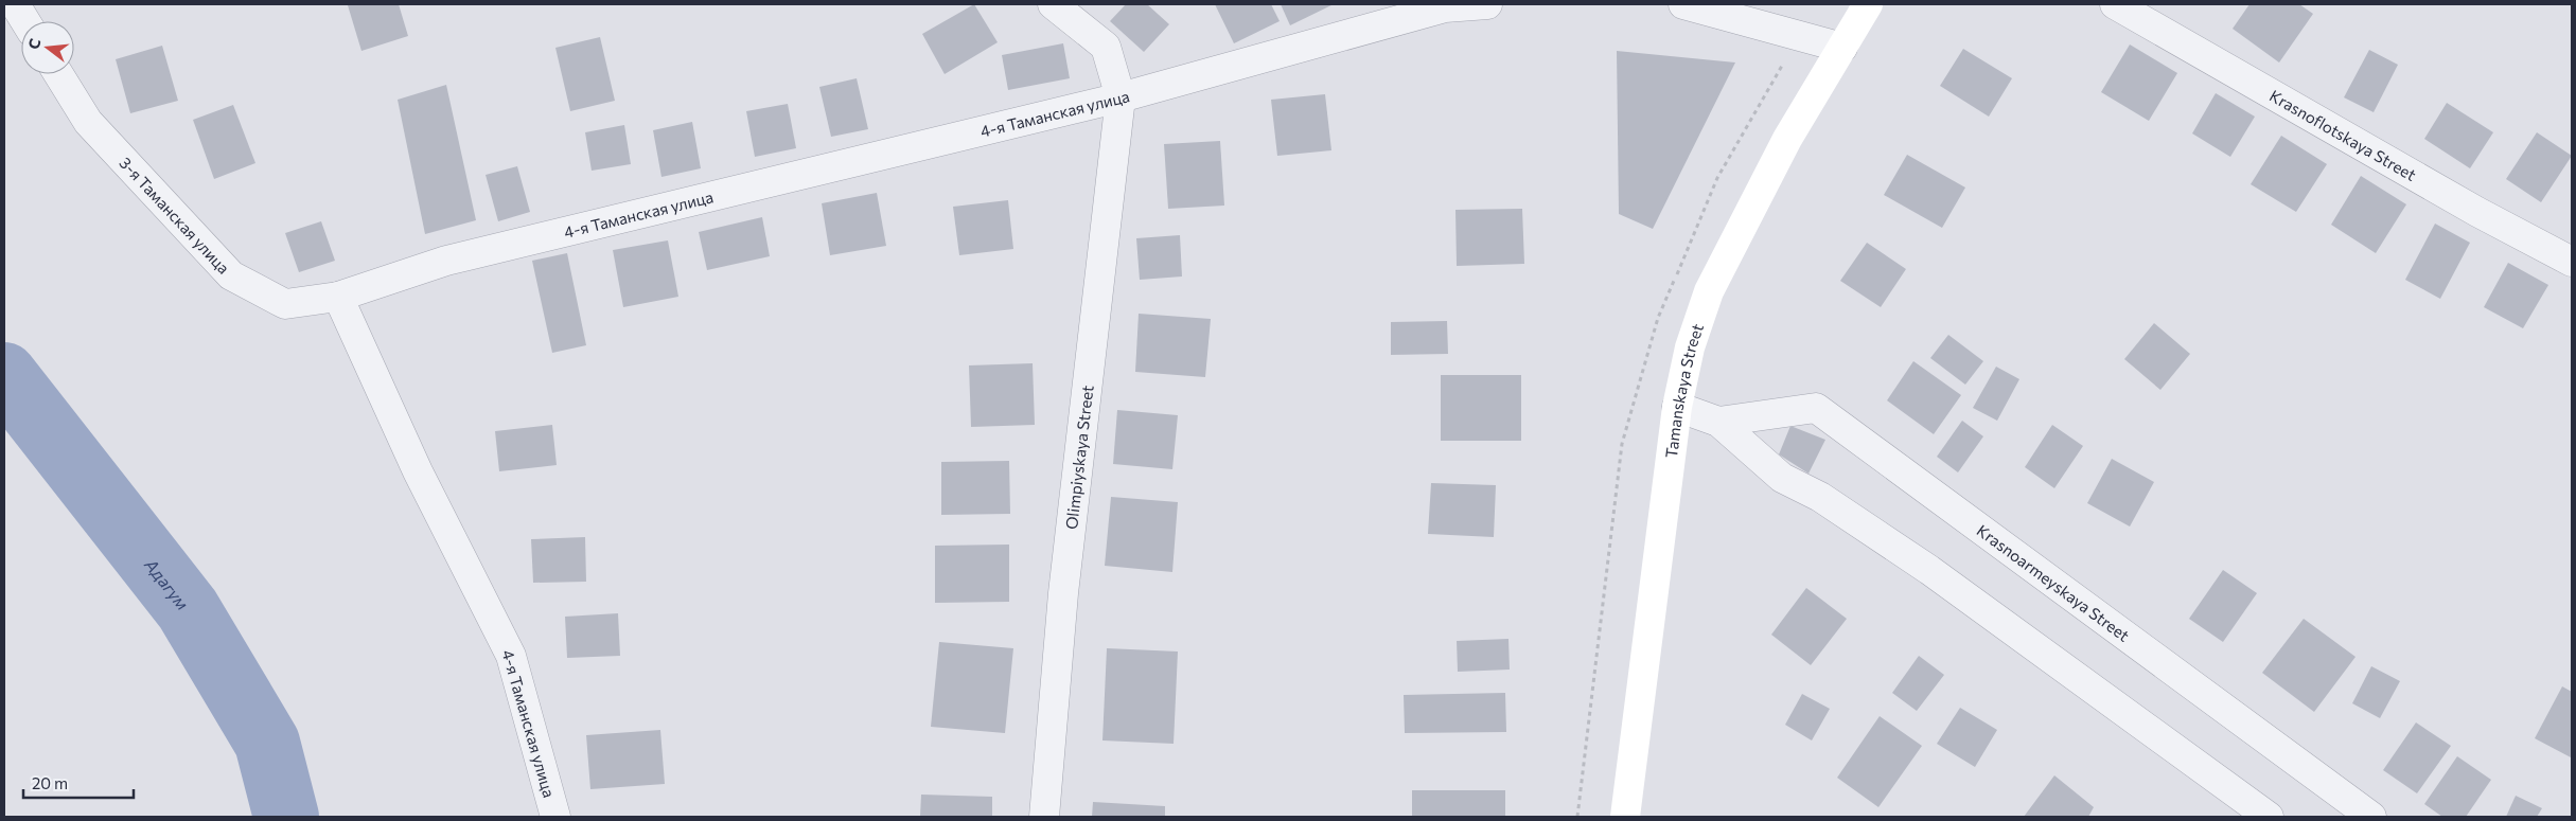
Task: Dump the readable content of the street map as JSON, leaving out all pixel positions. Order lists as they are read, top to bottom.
{
  "streets": {
    "main road": ["Tamanskaya Street"],
    "street": [
      "4-я Таманская улица",
      "Krasnoflotskaya Street",
      "3-я Таманская улица",
      "Olimpiyskaya Street",
      "Krasnoarmeyskaya Street"
    ]
  },
  "crossings": [
    ["4-я Таманская улица", "3-я Таманская улица"],
    ["4-я Таманская улица", "Olimpiyskaya Street"],
    ["Tamanskaya Street", "Krasnoarmeyskaya Street"]
  ],
  "water": ["Адагум"],
  "scale_bar": "20 m",
  "north": "left"
}
